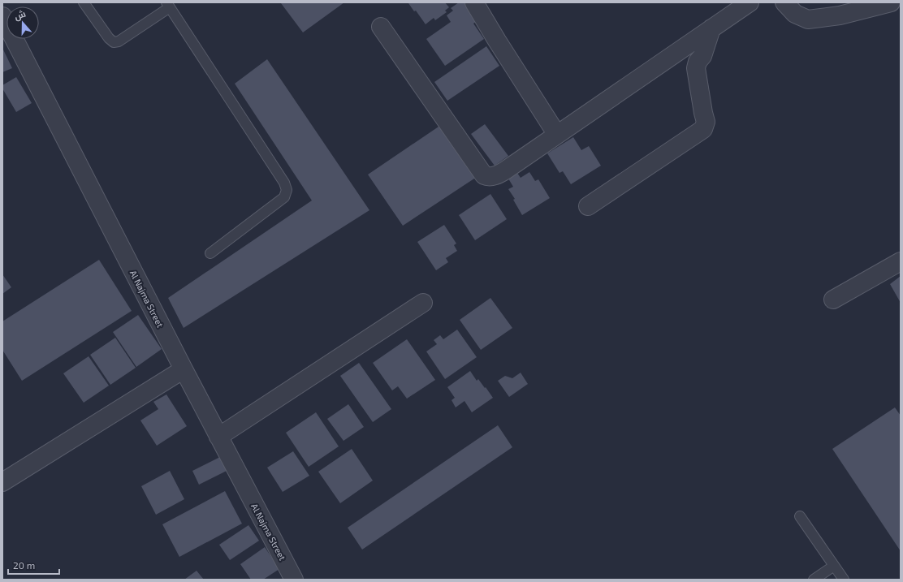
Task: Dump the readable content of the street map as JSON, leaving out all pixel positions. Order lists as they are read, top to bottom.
{
  "streets": {
    "street": ["Al Najma Street"]
  },
  "scale_bar": "20 m",
  "north": "top"
}
